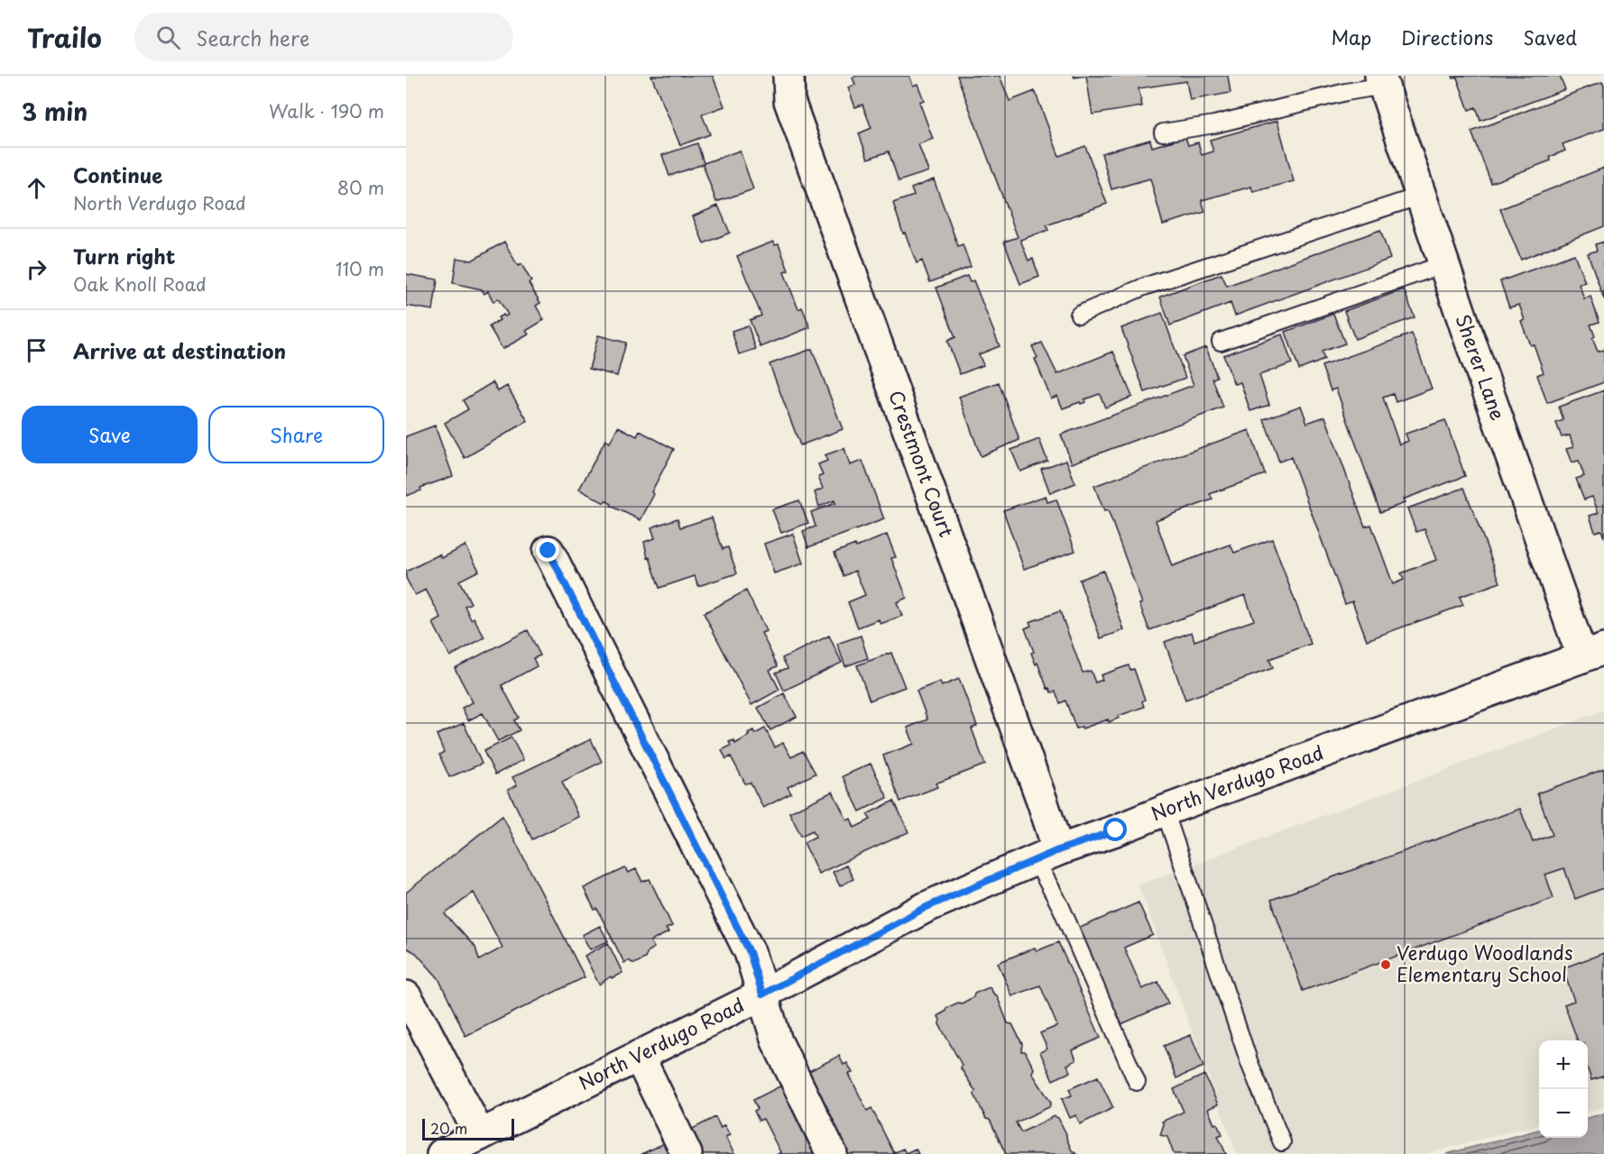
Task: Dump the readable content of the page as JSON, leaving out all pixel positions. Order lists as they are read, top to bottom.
{
  "streets": {
    "street": ["Sherer Lane", "Crestmont Court", "North Verdugo Road"]
  },
  "crossings": [
    ["Sherer Lane", "North Verdugo Road"],
    ["Crestmont Court", "North Verdugo Road"]
  ],
  "places": ["Verdugo Woodlands Elementary School"],
  "scale_bar": "20 m",
  "page": {
    "header": "Trailo",
    "search": "Search here",
    "nav": ["Map", "Directions", "Saved"],
    "heading": ["3 min", "Walk · 190 m"],
    "list": [
      ["Continue", "North Verdugo Road", "80 m"],
      ["Turn right", "Oak Knoll Road", "110 m"],
      "Arrive at destination"
    ],
    "buttons": ["Save", "Share"],
    "map_buttons": ["+", "−"],
    "scale": "20 m"
  }
}
